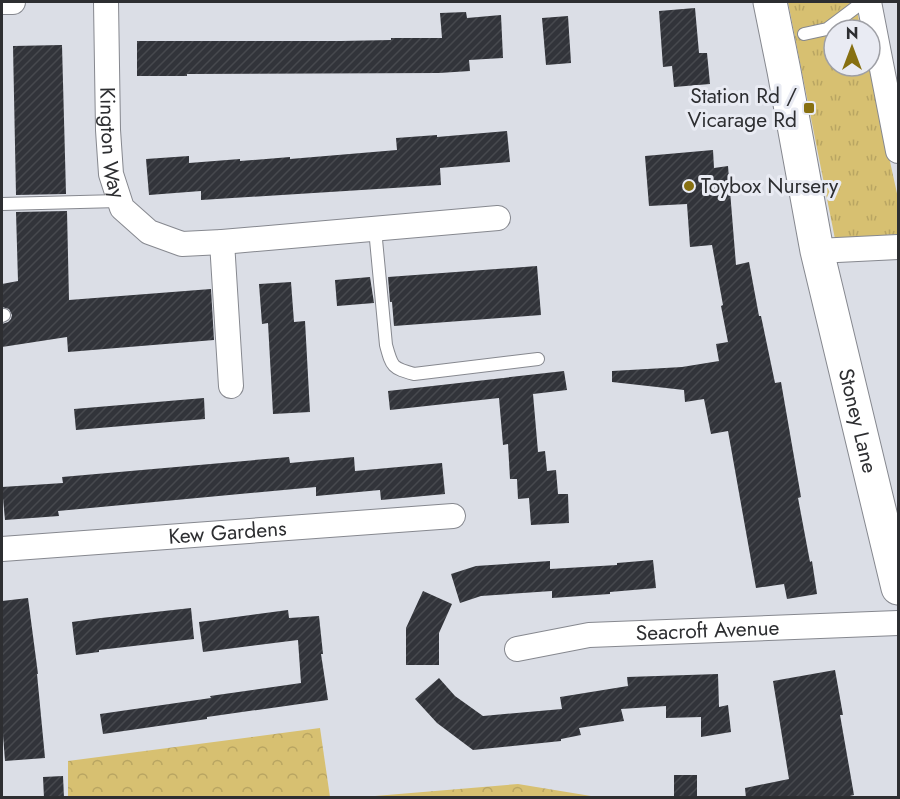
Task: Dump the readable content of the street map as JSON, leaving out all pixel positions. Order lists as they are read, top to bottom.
{
  "streets": {
    "main road": ["Stoney Lane"],
    "street": ["Kington Way", "Kew Gardens", "Seacroft Avenue"]
  },
  "places": {
    "transit": ["Station Rd / Vicarage Rd"],
    "other": ["Toybox Nursery"]
  },
  "north": "top"
}
